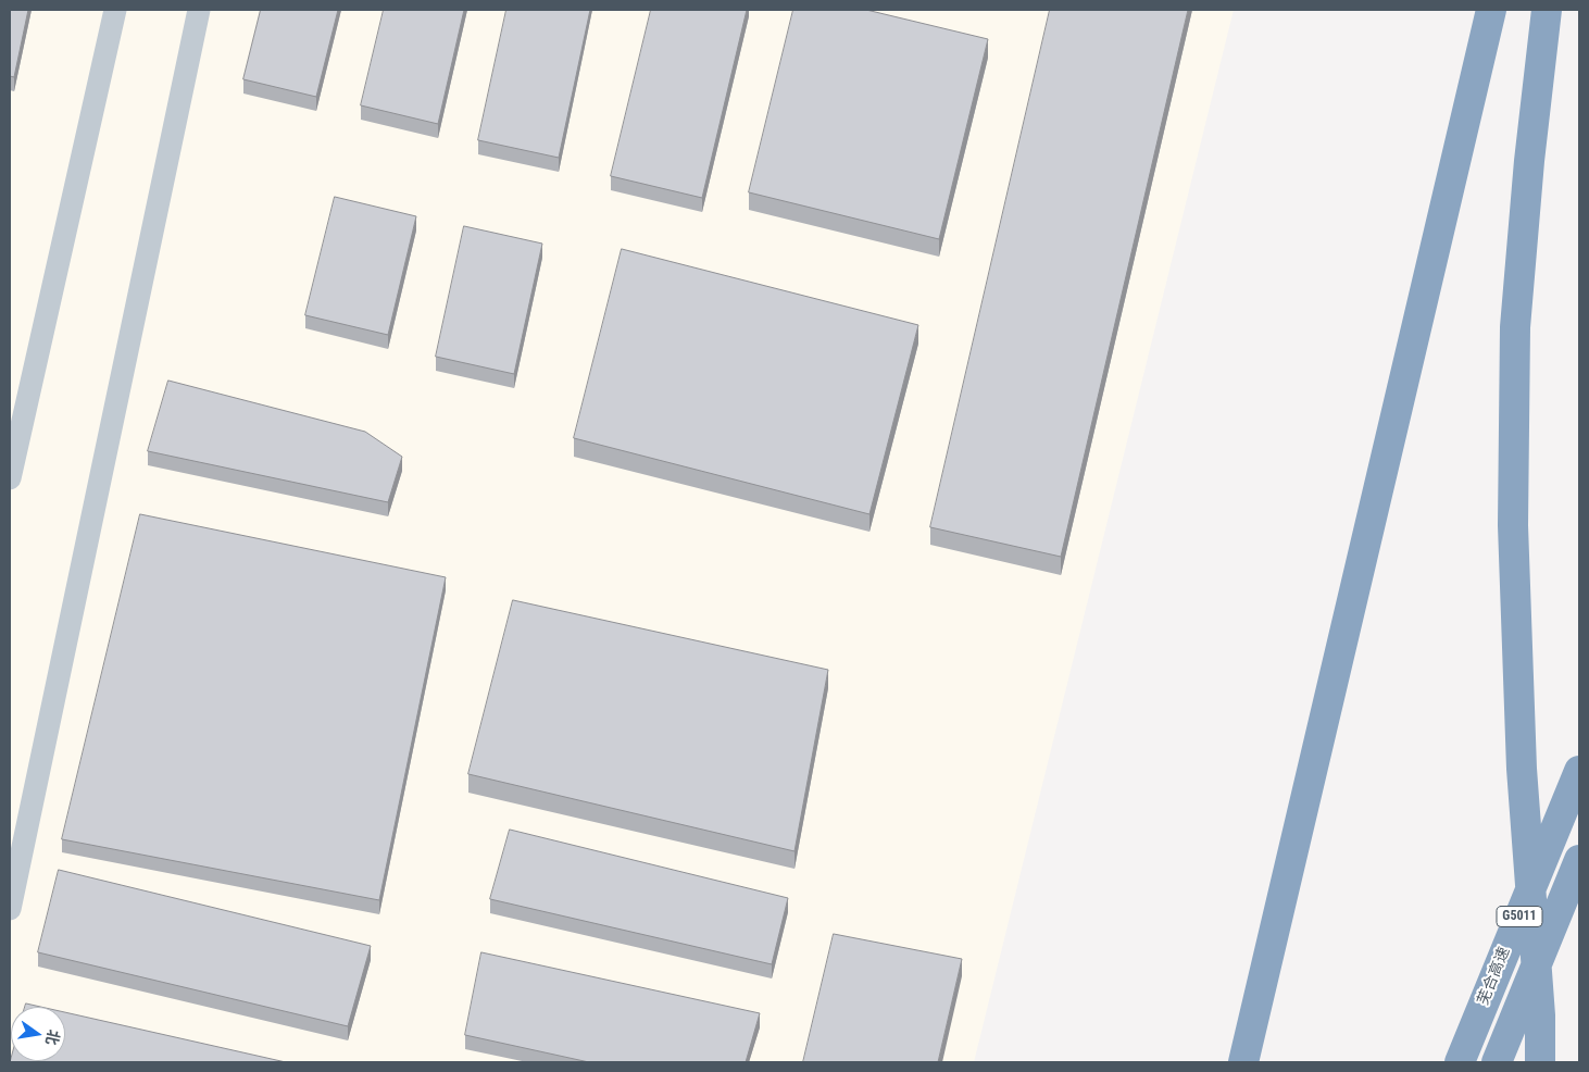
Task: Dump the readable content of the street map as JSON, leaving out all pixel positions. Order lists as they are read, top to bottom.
{
  "streets": {
    "highway": ["G5011", "芜合高速"]
  },
  "north": "right"
}
